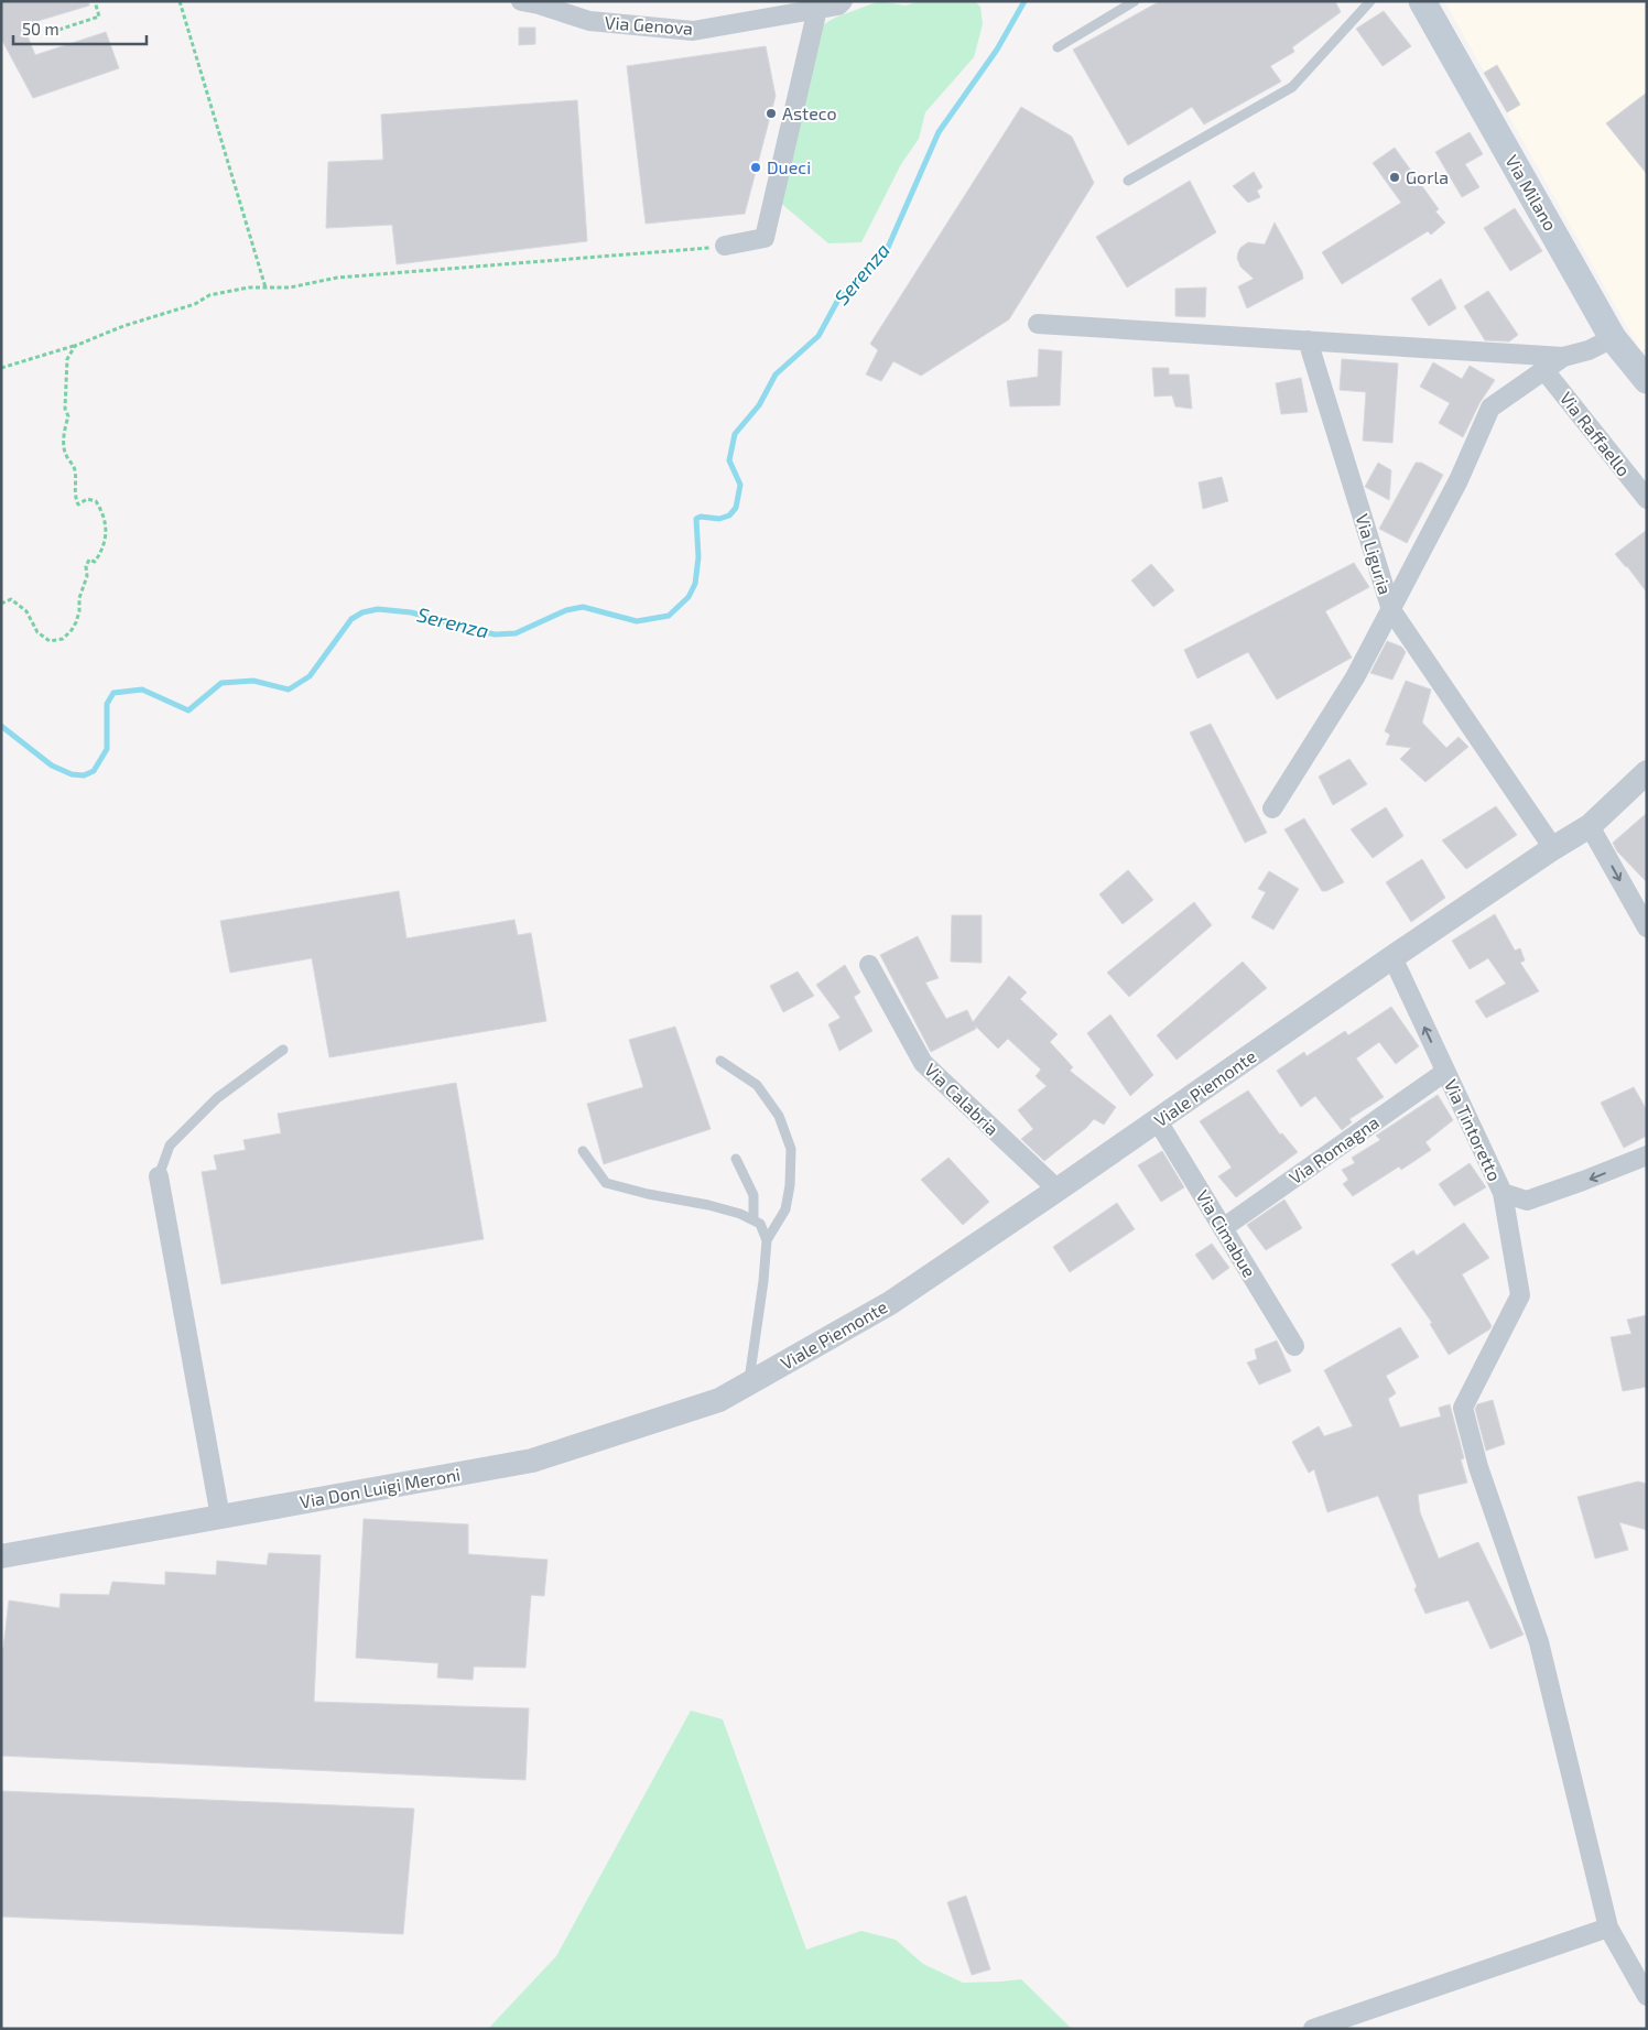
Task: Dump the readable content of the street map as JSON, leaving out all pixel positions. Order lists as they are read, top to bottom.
{
  "streets": {
    "main road": ["Via Milano"],
    "street": [
      "Via Genova",
      "Via Raffaello",
      "Via Liguria",
      "Viale Piemonte",
      "Via Calabria",
      "Via Tintoretto",
      "Via Romagna",
      "Via Cimabue",
      "Via Don Luigi Meroni"
    ]
  },
  "crossings": [
    ["Viale Piemonte", "Via Calabria"],
    ["Viale Piemonte", "Via Tintoretto"],
    ["Viale Piemonte", "Via Cimabue"],
    ["Viale Piemonte", "Via Don Luigi Meroni"],
    ["Via Tintoretto", "Via Romagna"],
    ["Via Romagna", "Via Cimabue"]
  ],
  "water": ["Serenza"],
  "places": ["Asteco", "Dueci", "Gorla"],
  "scale_bar": "50 m"
}
